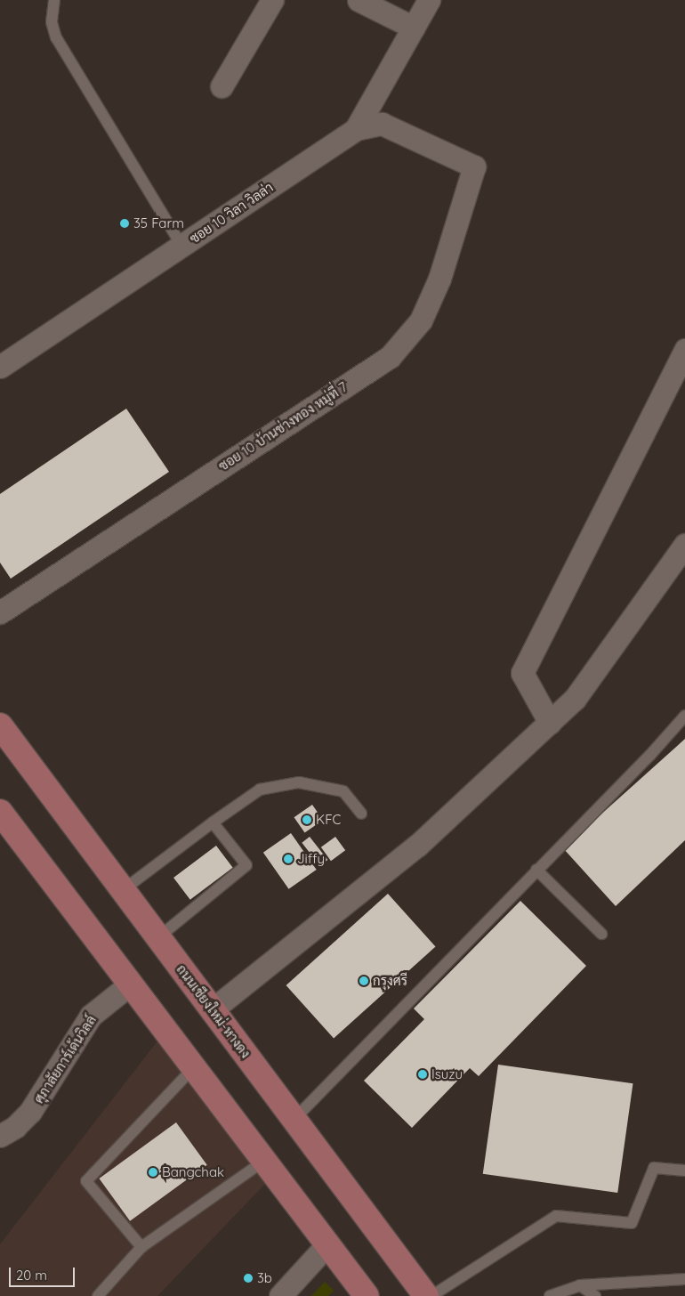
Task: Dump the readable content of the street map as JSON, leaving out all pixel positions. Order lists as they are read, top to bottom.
{
  "streets": {
    "main road": ["ถนนเชียงใหม่-หางดง"],
    "street": ["ซอย 10 วิลา วิลล่า", "ซอย 10 บ้านช่างทอง หมู่ที่ 7", "ศุภาลัยการ์เด้นวิลล์"]
  },
  "crossings": [
    ["ซอย 10 วิลา วิลล่า", "ซอย 10 บ้านช่างทอง หมู่ที่ 7"]
  ],
  "places": [
    "35 Farm",
    "KFC",
    "Jiffy",
    "กรุงศรี",
    "Isuzu",
    "Bangchak",
    "3b"
  ],
  "scale_bar": "20 m"
}
